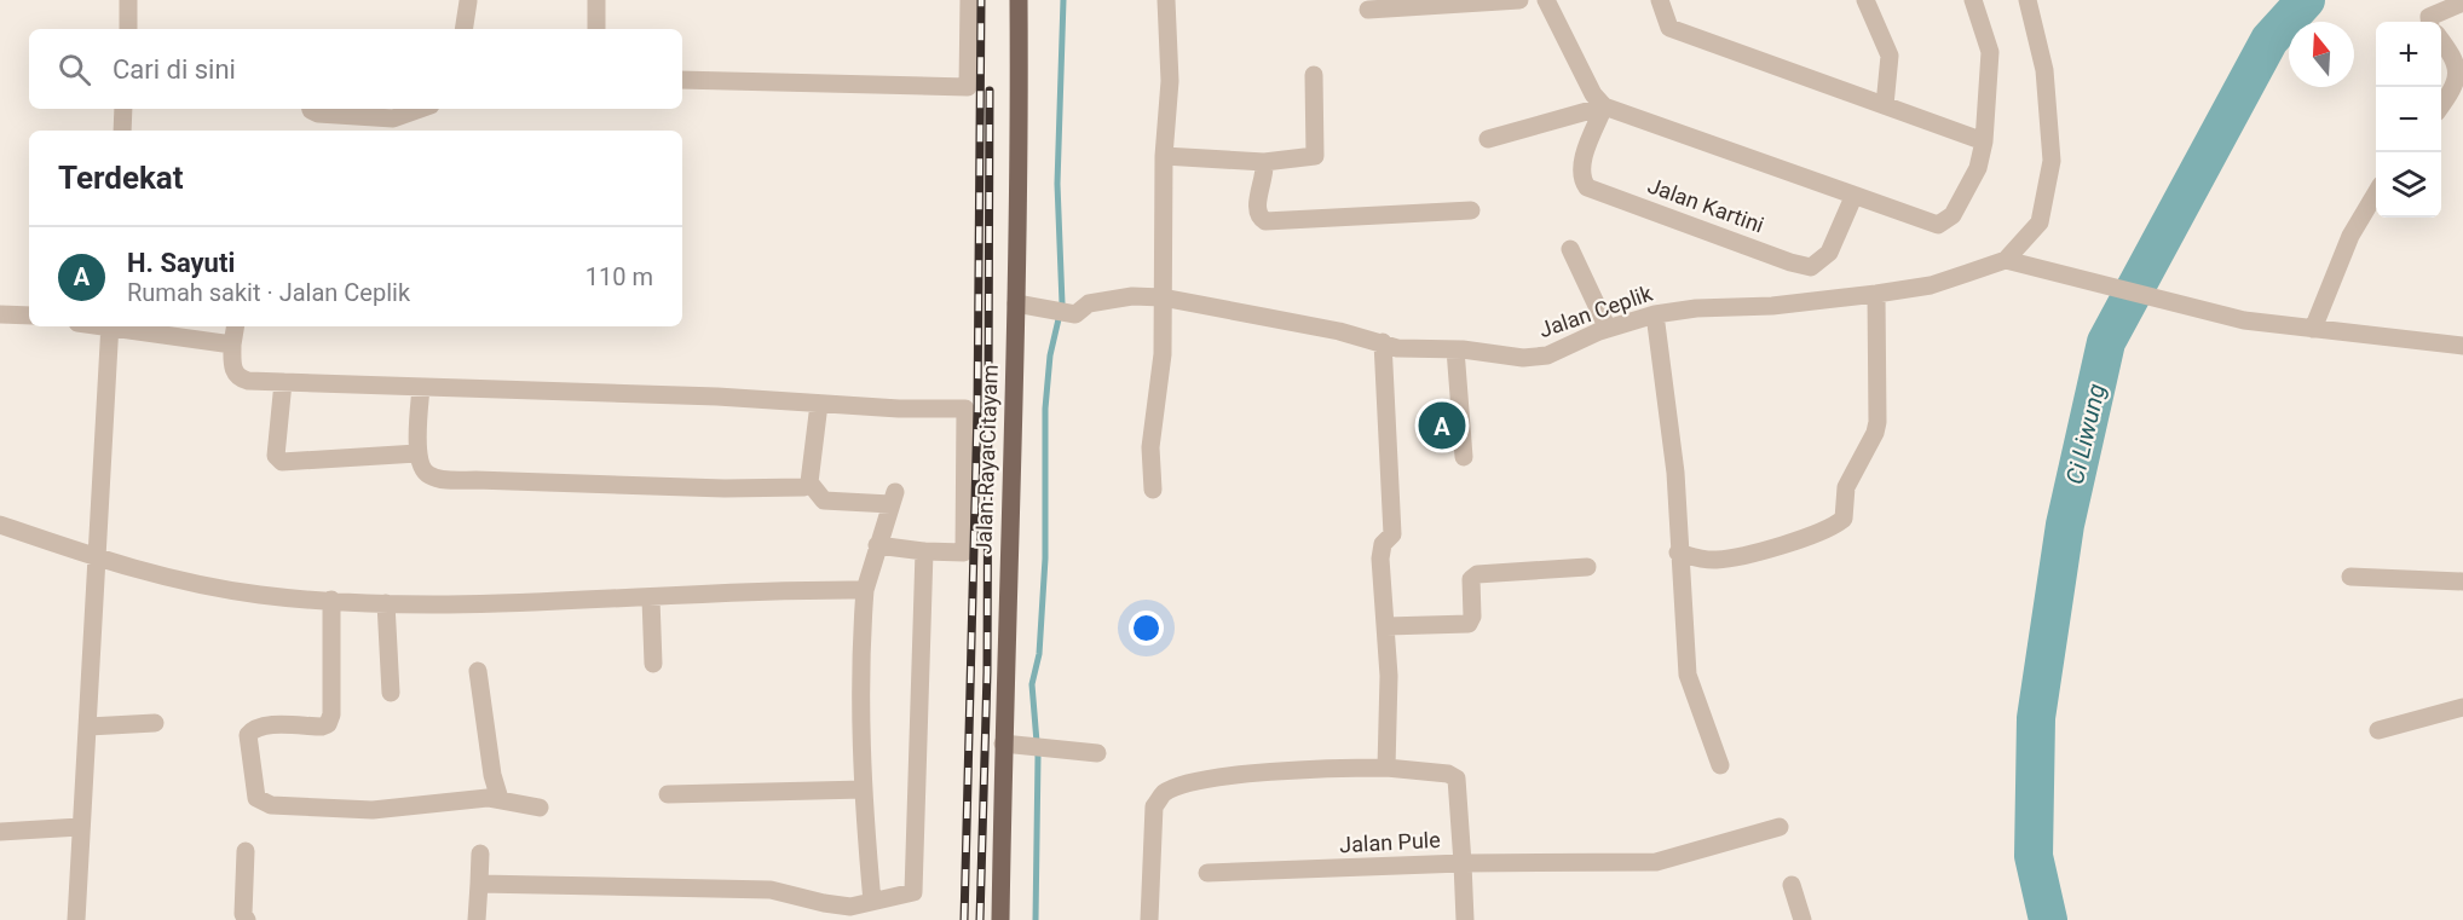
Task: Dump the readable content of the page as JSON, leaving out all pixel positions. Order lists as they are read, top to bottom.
{
  "streets": {
    "main road": ["Jalan Raya Citayam"],
    "street": ["Jalan Kartini", "Jalan Ceplik", "Jalan Pule"]
  },
  "crossings": [
    ["Jalan Ceplik", "Jalan Raya Citayam"]
  ],
  "water": ["Ci Liwung"],
  "north": "top",
  "page": {
    "map_buttons": ["+", "−"],
    "search": "Cari di sini",
    "heading": "Terdekat",
    "list": [
      {
        "mark": "A",
        "name": "H. Sayuti",
        "note": "Rumah sakit · Jalan Ceplik",
        "value": "110 m"
      }
    ],
    "pins": "A"
  }
}
